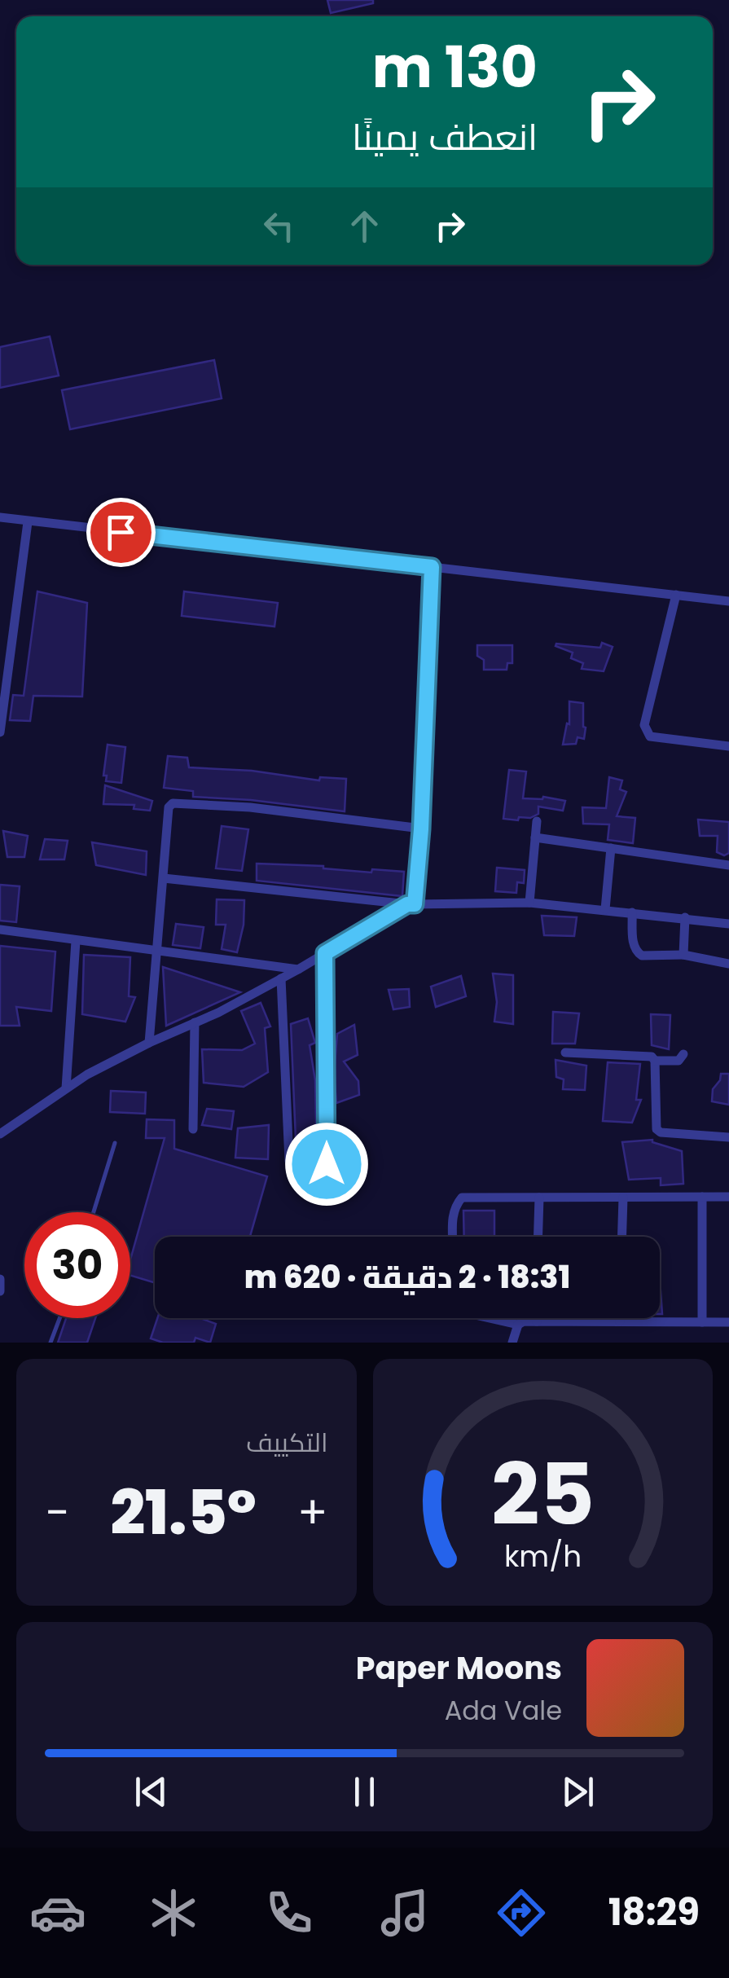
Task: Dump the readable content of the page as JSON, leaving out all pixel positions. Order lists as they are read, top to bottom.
{
  "page": {
    "turn": ["130 m", "انعطف يمينًا"],
    "limit": "30",
    "trip": "18:31 · 2 دقيقة · 620 m",
    "tile": "التكييف",
    "heat": ["−", "21.5°", "+"],
    "song": ["Paper Moons", "Ada Vale"],
    "tabs": "18:29",
    "gauge": ["25", "km/h"]
  }
}
